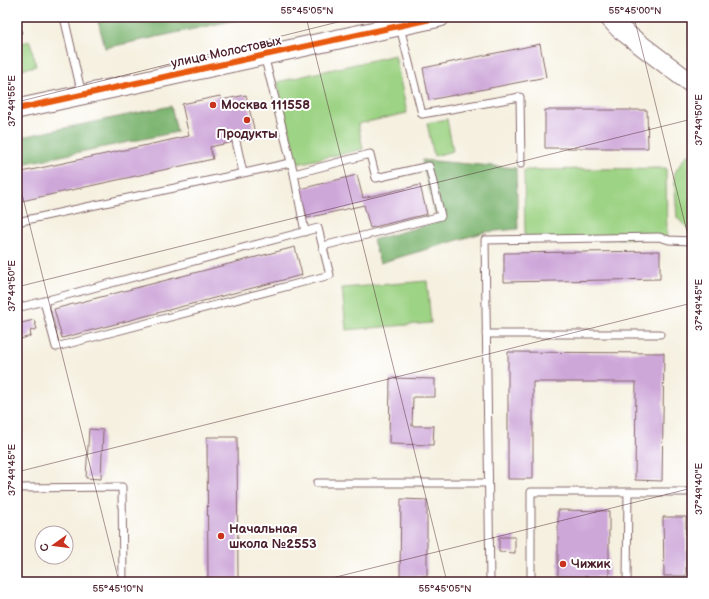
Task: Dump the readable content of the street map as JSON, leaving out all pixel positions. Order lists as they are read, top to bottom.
{
  "streets": {
    "street": ["улица Молостовых"]
  },
  "places": [
    "Москва 111558",
    "Продукты",
    "Начальная школа №2553",
    "Чижик"
  ],
  "north": "left",
  "coordinates": [
    "55°45'05\"N",
    "55°45'00\"N",
    "37°49'55\"E",
    "37°49'50\"E",
    "37°49'45\"E",
    "37°49'40\"E",
    "55°45'10\"N"
  ]
}
